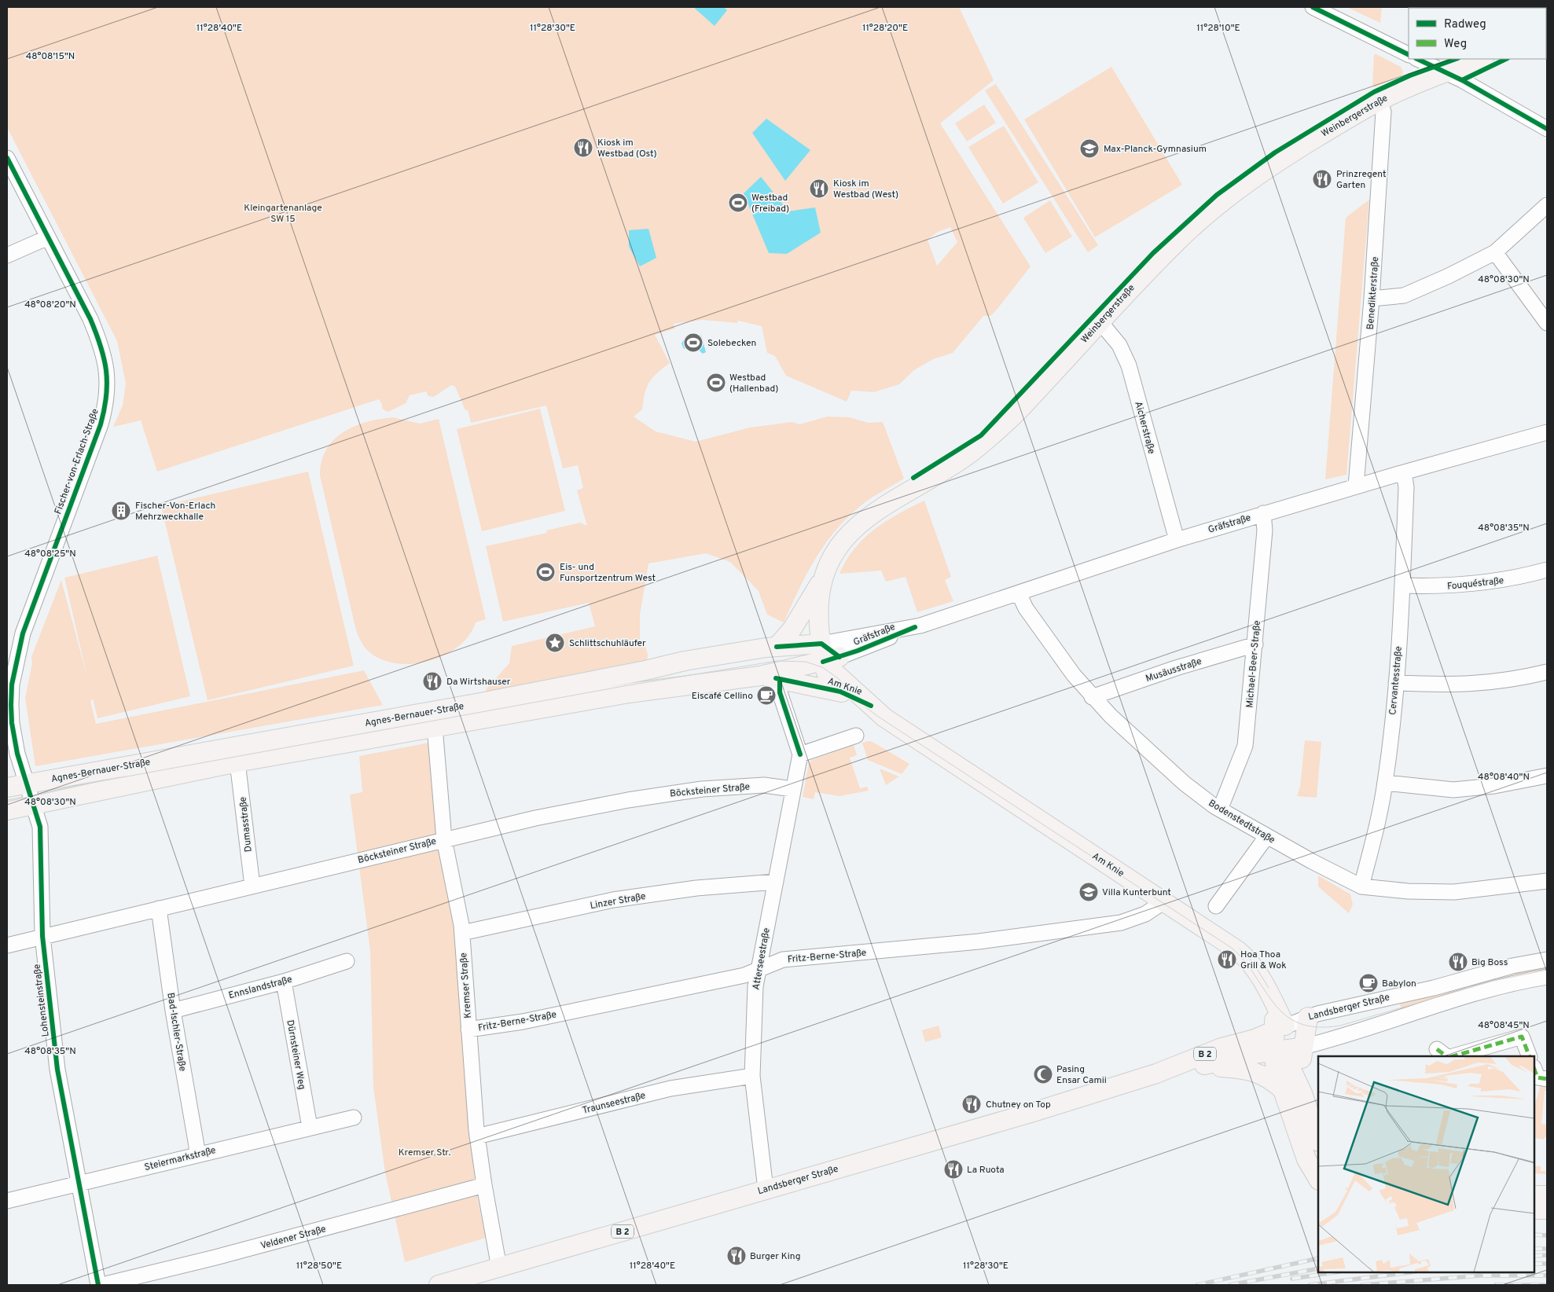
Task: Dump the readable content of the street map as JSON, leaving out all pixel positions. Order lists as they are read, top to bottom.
{
  "streets": {
    "main road": [
      "Weinbergerstraße",
      "Am Knie",
      "Agnes-Bernauer-Straße",
      "Landsberger Straße",
      "B 2"
    ],
    "street": [
      "Benedikterstraße",
      "Aicherstraße",
      "Fischer-von-Erlach-Straße",
      "Gräfstraße",
      "Fouquéstraße",
      "Michael-Beer-Straße",
      "Musäusstraße",
      "Cervantesstraße",
      "Böcksteiner Straße",
      "Bodenstedtstraße",
      "Dumasstraße",
      "Linzer Straße",
      "Fritz-Berne-Straße",
      "Atterseestraße",
      "Kremser Straße",
      "Ennslandstraße",
      "Lohensteinstraße",
      "Bad-Ischler-Straße",
      "Dürnsteiner Weg",
      "Traunseestraße",
      "Steiermarkstraße",
      "Veldener Straße"
    ]
  },
  "crossings": [
    ["Weinbergerstraße", "Benedikterstraße"],
    ["Weinbergerstraße", "Aicherstraße"],
    ["Weinbergerstraße", "Gräfstraße"],
    ["Weinbergerstraße", "Am Knie"],
    ["Weinbergerstraße", "Agnes-Bernauer-Straße"],
    ["Benedikterstraße", "Gräfstraße"],
    ["Aicherstraße", "Gräfstraße"],
    ["Fischer-von-Erlach-Straße", "Agnes-Bernauer-Straße"],
    ["Fischer-von-Erlach-Straße", "Lohensteinstraße"],
    ["Gräfstraße", "Michael-Beer-Straße"],
    ["Gräfstraße", "Cervantesstraße"],
    ["Gräfstraße", "Am Knie"],
    ["Gräfstraße", "Agnes-Bernauer-Straße"],
    ["Gräfstraße", "Bodenstedtstraße"],
    ["Fouquéstraße", "Cervantesstraße"],
    ["Michael-Beer-Straße", "Musäusstraße"],
    ["Michael-Beer-Straße", "Bodenstedtstraße"],
    ["Musäusstraße", "Bodenstedtstraße"],
    ["Cervantesstraße", "Bodenstedtstraße"],
    ["Am Knie", "Agnes-Bernauer-Straße"],
    ["Am Knie", "Fritz-Berne-Straße"],
    ["Am Knie", "Landsberger Straße"],
    ["Am Knie", "B 2"],
    ["Agnes-Bernauer-Straße", "Dumasstraße"],
    ["Agnes-Bernauer-Straße", "Kremser Straße"],
    ["Agnes-Bernauer-Straße", "Lohensteinstraße"],
    ["Böcksteiner Straße", "Dumasstraße"],
    ["Böcksteiner Straße", "Atterseestraße"],
    ["Böcksteiner Straße", "Kremser Straße"],
    ["Böcksteiner Straße", "Lohensteinstraße"],
    ["Böcksteiner Straße", "Bad-Ischler-Straße"],
    ["Linzer Straße", "Atterseestraße"],
    ["Linzer Straße", "Kremser Straße"],
    ["Fritz-Berne-Straße", "Atterseestraße"],
    ["Fritz-Berne-Straße", "Kremser Straße"],
    ["Atterseestraße", "Landsberger Straße"],
    ["Atterseestraße", "Traunseestraße"],
    ["Kremser Straße", "Landsberger Straße"],
    ["Kremser Straße", "Traunseestraße"],
    ["Kremser Straße", "Veldener Straße"],
    ["Ennslandstraße", "Bad-Ischler-Straße"],
    ["Ennslandstraße", "Dürnsteiner Weg"],
    ["Lohensteinstraße", "Steiermarkstraße"],
    ["Landsberger Straße", "B 2"],
    ["Bad-Ischler-Straße", "Steiermarkstraße"],
    ["Dürnsteiner Weg", "Steiermarkstraße"]
  ],
  "parks": ["Kleingartenanlage SW 15", "Kremser Str."],
  "places": {
    "restaurant": [
      "Kiosk im Westbad (Ost)",
      "Prinzregent Garten",
      "Kiosk im Westbad (West)",
      "Da Wirtshauser",
      "Hoa Thoa Grill & Wok",
      "Big Boss",
      "Chutney on Top",
      "La Ruota",
      "Burger King"
    ],
    "school or university": ["Max-Planck-Gymnasium", "Villa Kunterbunt"],
    "sports": [
      "Westbad (Freibad)",
      "Solebecken",
      "Westbad (Hallenbad)",
      "Eis- und Funsportzentrum West"
    ],
    "building": ["Fischer-Von-Erlach Mehrzweckhalle"],
    "place": ["Schlittschuhläufer"],
    "cafe": ["Eiscafé Cellino", "Babylon"],
    "mosque": ["Pasing Ensar Camii"]
  },
  "legend": ["Radweg", "Weg"],
  "coordinates": [
    "11°28'10\"E",
    "11°28'40\"E",
    "11°28'30\"E",
    "11°28'20\"E",
    "48°08'15\"N",
    "48°08'30\"N",
    "48°08'20\"N",
    "48°08'35\"N",
    "48°08'25\"N",
    "48°08'40\"N",
    "48°08'45\"N",
    "11°28'50\"E"
  ]
}
